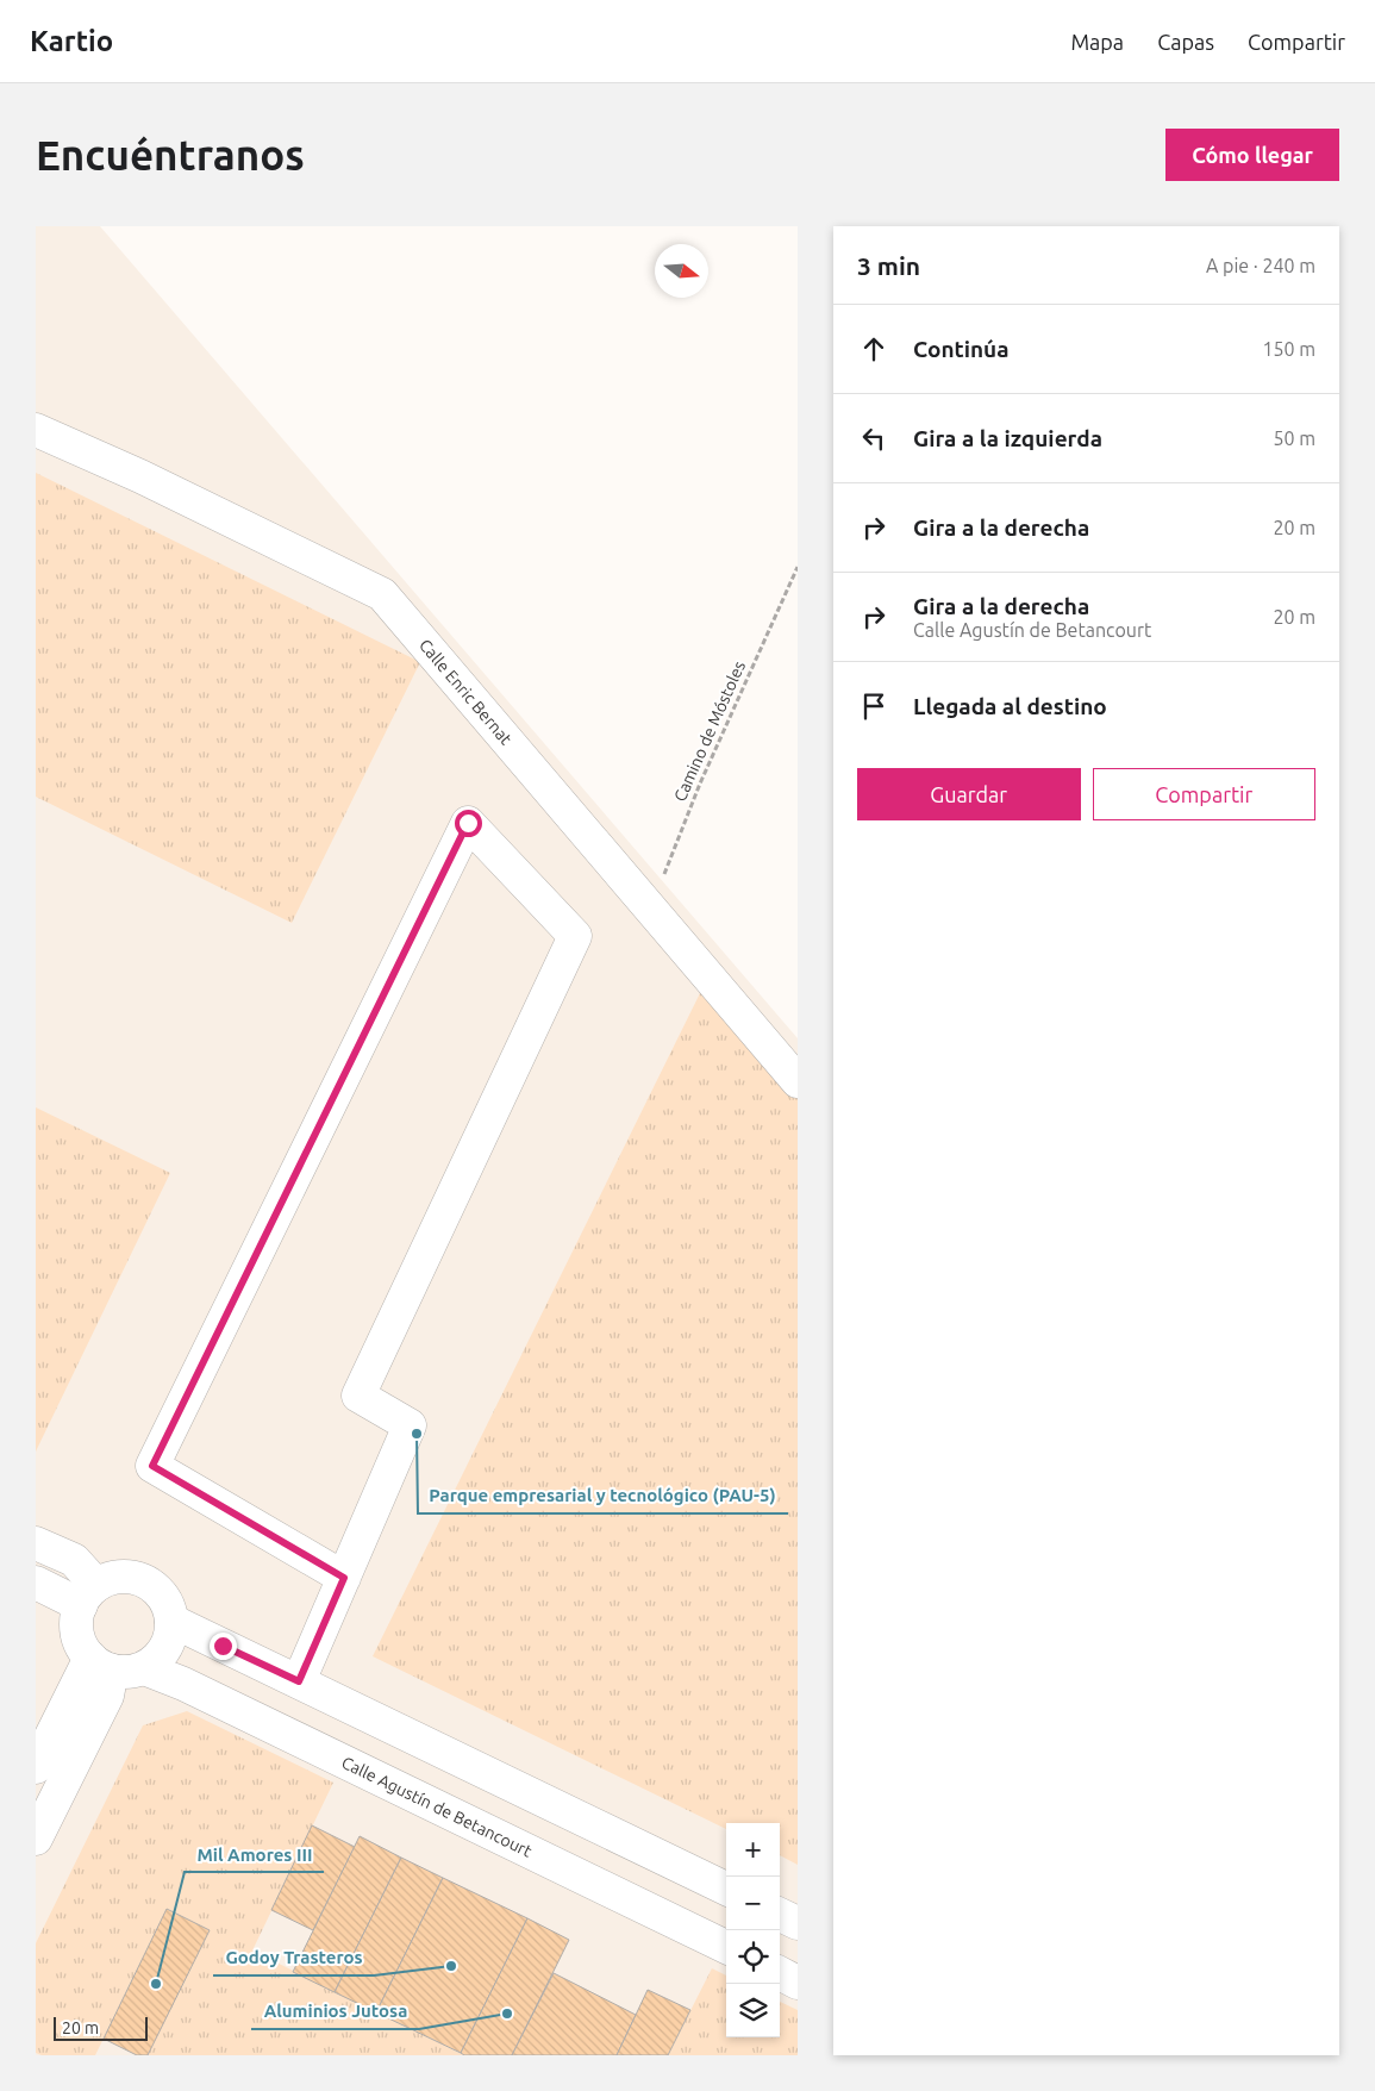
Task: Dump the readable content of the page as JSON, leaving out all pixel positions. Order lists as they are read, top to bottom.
{
  "streets": {
    "street": ["Calle Enric Bernat", "Calle Agustín de Betancourt"],
    "path": ["Camino de Móstoles"]
  },
  "crossings": [
    ["Calle Enric Bernat", "Camino de Móstoles"]
  ],
  "places": [
    "Parque empresarial y tecnológico (PAU-5)",
    "Godoy Trasteros",
    "Mil Amores III",
    "Aluminios Jutosa"
  ],
  "scale_bar": "20 m",
  "north": "right",
  "page": {
    "header": "Kartio",
    "nav": ["Mapa", "Capas", "Compartir"],
    "buttons": [
      "Cómo llegar",
      ["Guardar", "Compartir"]
    ],
    "title": "Encuéntranos",
    "heading": ["3 min", "A pie · 240 m"],
    "list": [
      ["Continúa", "150 m"],
      ["Gira a la izquierda", "50 m"],
      ["Gira a la derecha", "20 m"],
      ["Gira a la derecha", "Calle Agustín de Betancourt", "20 m"],
      "Llegada al destino"
    ],
    "map_buttons": ["+", "−"],
    "scale": "20 m"
  }
}
